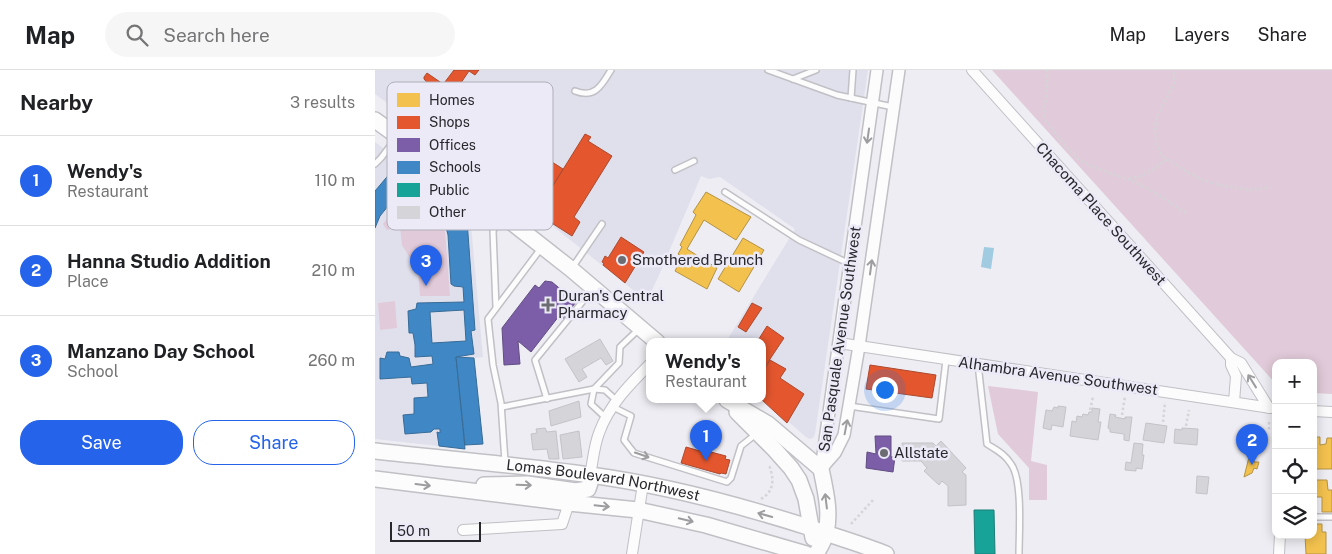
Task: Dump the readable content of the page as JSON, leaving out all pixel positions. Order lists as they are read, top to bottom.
{
  "streets": {
    "main road": ["Lomas Boulevard Northwest"],
    "street": ["Chacoma Place Southwest", "San Pasquale Avenue Southwest", "Alhambra Avenue Southwest"]
  },
  "crossings": [
    ["Chacoma Place Southwest", "Alhambra Avenue Southwest"],
    ["San Pasquale Avenue Southwest", "Alhambra Avenue Southwest"]
  ],
  "places": {
    "other": ["Smothered Brunch", "Allstate"],
    "health": ["Duran's Central Pharmacy"]
  },
  "legend": [
    "Homes",
    "Shops",
    "Offices",
    "Schools",
    "Public",
    "Other"
  ],
  "scale_bar": "50 m",
  "page": {
    "header": "Map",
    "search": "Search here",
    "nav": ["Map", "Layers", "Share"],
    "heading": ["Nearby", "3 results"],
    "list": [
      {
        "mark": "1",
        "name": "Wendy's",
        "note": "Restaurant",
        "value": "110 m"
      },
      {
        "mark": "2",
        "name": "Hanna Studio Addition",
        "note": "Place",
        "value": "210 m"
      },
      {
        "mark": "3",
        "name": "Manzano Day School",
        "note": "School",
        "value": "260 m"
      }
    ],
    "pins": ["3", "1", "2"],
    "popup": ["Wendy's", "Restaurant"],
    "map_buttons": ["+", "−"],
    "buttons": ["Save", "Share"],
    "scale": "50 m"
  }
}
